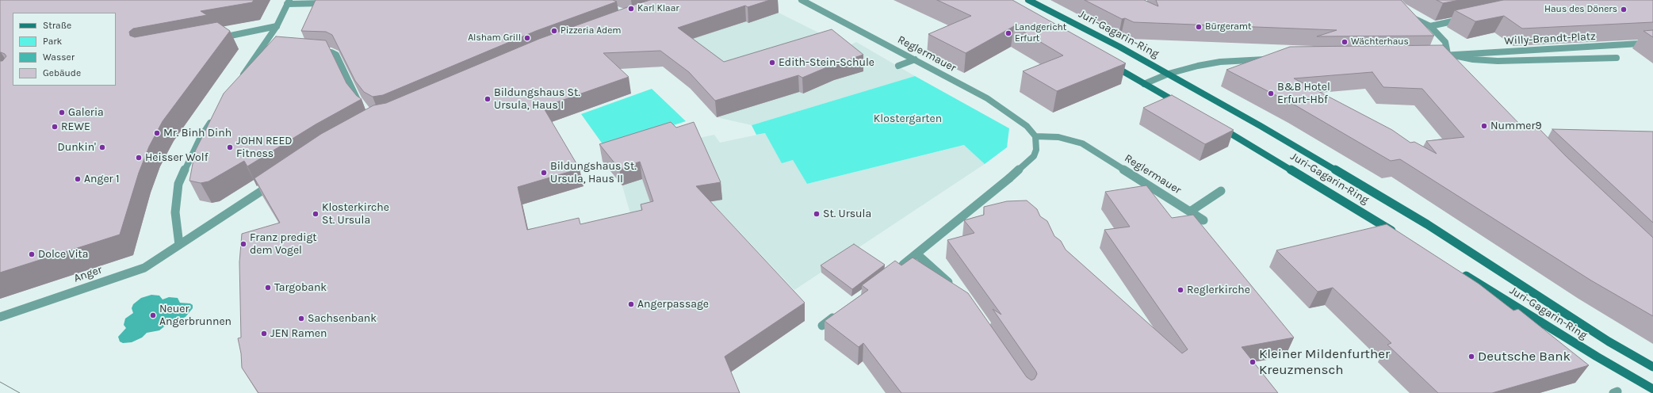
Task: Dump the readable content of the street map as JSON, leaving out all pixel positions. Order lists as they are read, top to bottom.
{
  "streets": {
    "street": [
      "Juri-Gagarin-Ring",
      "Willy-Brandt-Platz",
      "Reglermauer",
      "Anger"
    ]
  },
  "parks": ["Klostergarten"],
  "places": [
    "Karl Klaar",
    "Haus des Döners",
    "Bürgeramt",
    "Pizzeria Adem",
    "Landgericht Erfurt",
    "Alsham Grill",
    "Wächterhaus",
    "Edith-Stein-Schule",
    "B&B Hotel Erfurt-Hbf",
    "Bildungshaus St. Ursula, Haus I",
    "Galeria",
    "Nummer9",
    "REWE",
    "Mr. Binh Dinh",
    "Dunkin'",
    "JOHN REED Fitness",
    "Heisser Wolf",
    "Bildungshaus St. Ursula, Haus II",
    "Anger 1",
    "Klosterkirche St. Ursula",
    "St. Ursula",
    "Franz predigt dem Vogel",
    "Dolce Vita",
    "Targobank",
    "Reglerkirche",
    "Angerpassage",
    "Neuer Angerbrunnen",
    "Sachsenbank",
    "JEN Ramen",
    "Deutsche Bank",
    "Kleiner Mildenfurther Kreuzmensch"
  ],
  "legend": [
    "Straße",
    "Park",
    "Wasser",
    "Gebäude"
  ]
}
